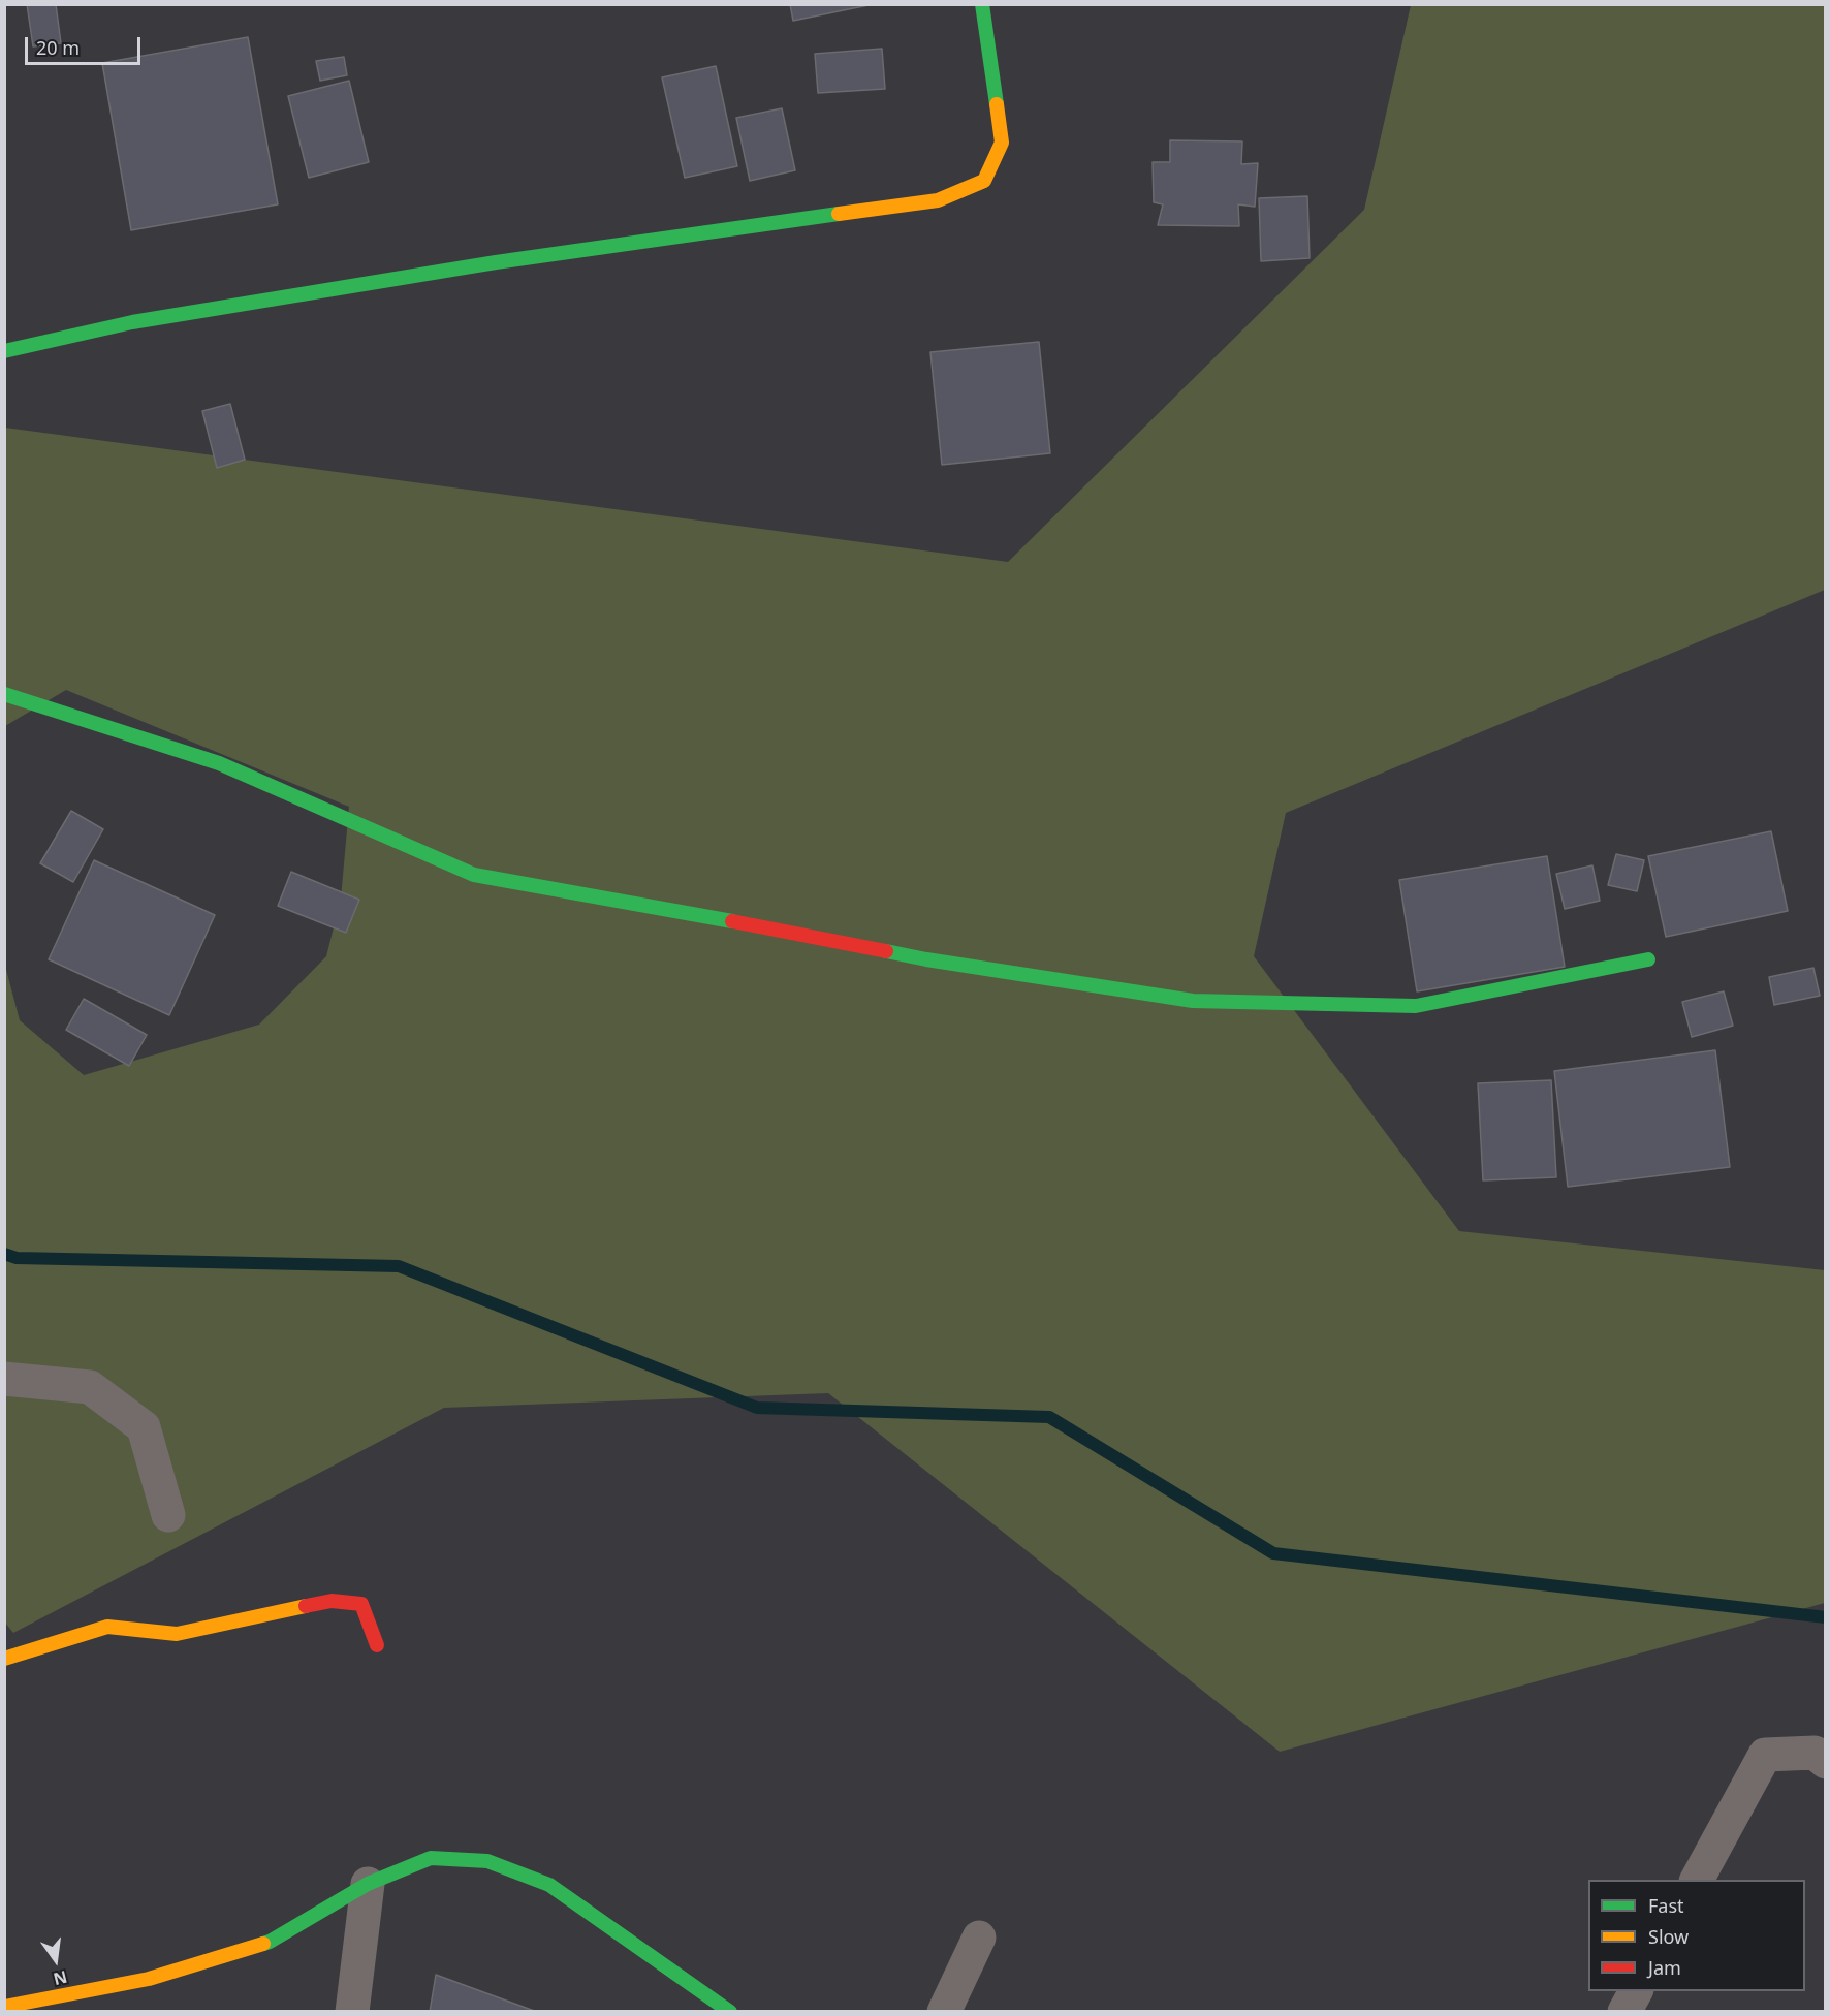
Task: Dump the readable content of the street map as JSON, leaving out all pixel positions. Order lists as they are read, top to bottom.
{
  "legend": ["Fast", "Slow", "Jam"],
  "scale_bar": "20 m",
  "north": "bottom"
}
